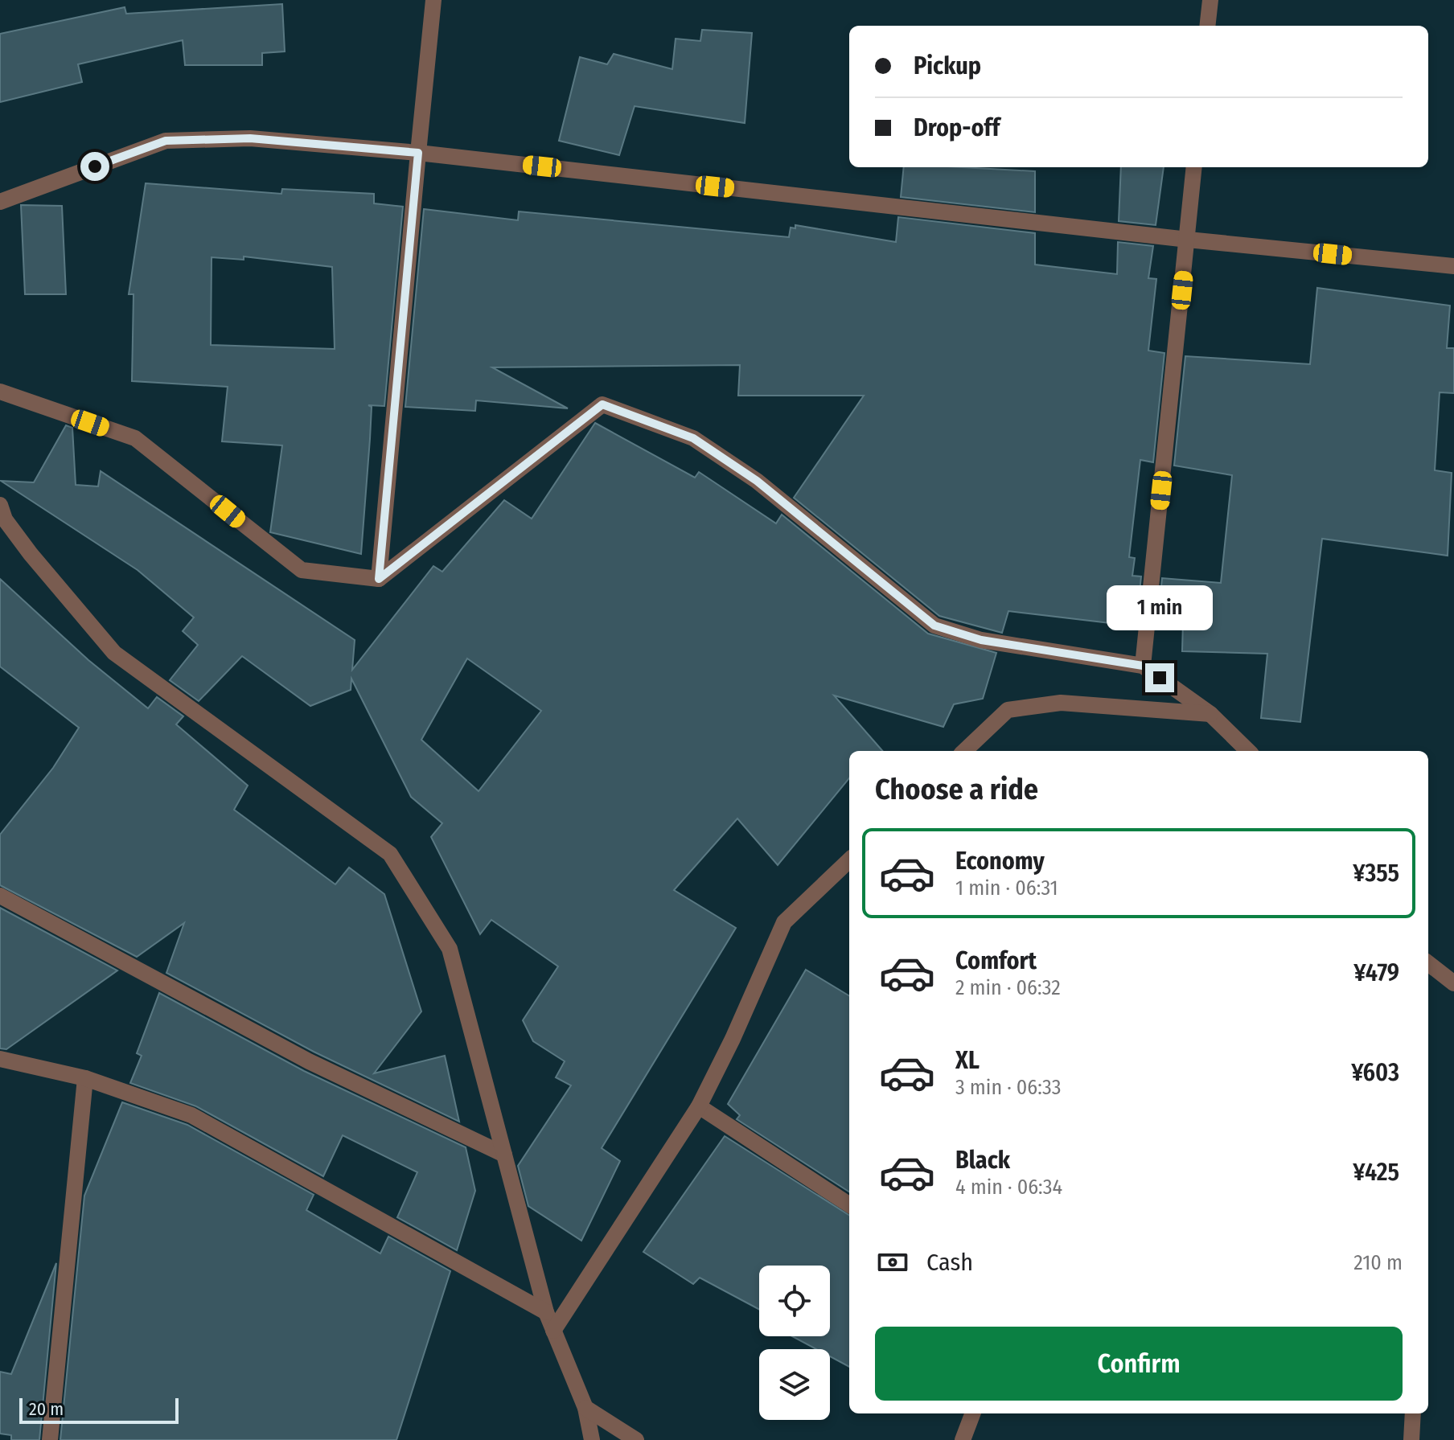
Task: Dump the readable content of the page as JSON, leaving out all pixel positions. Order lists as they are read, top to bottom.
{
  "scale_bar": "20 m",
  "page": {
    "banner": ["Pickup", "Drop-off"],
    "bubble": "1 min",
    "heading": "Choose a ride",
    "list": [
      {
        "name": "Economy",
        "note": "1 min · 06:31",
        "value": "¥355"
      },
      {
        "name": "Comfort",
        "note": "2 min · 06:32",
        "value": "¥479"
      },
      {
        "name": "XL",
        "note": "3 min · 06:33",
        "value": "¥603"
      },
      {
        "name": "Black",
        "note": "4 min · 06:34",
        "value": "¥425"
      }
    ],
    "pay": ["Cash", "210 m"],
    "buttons": "Confirm",
    "scale": "20 m"
  }
}
